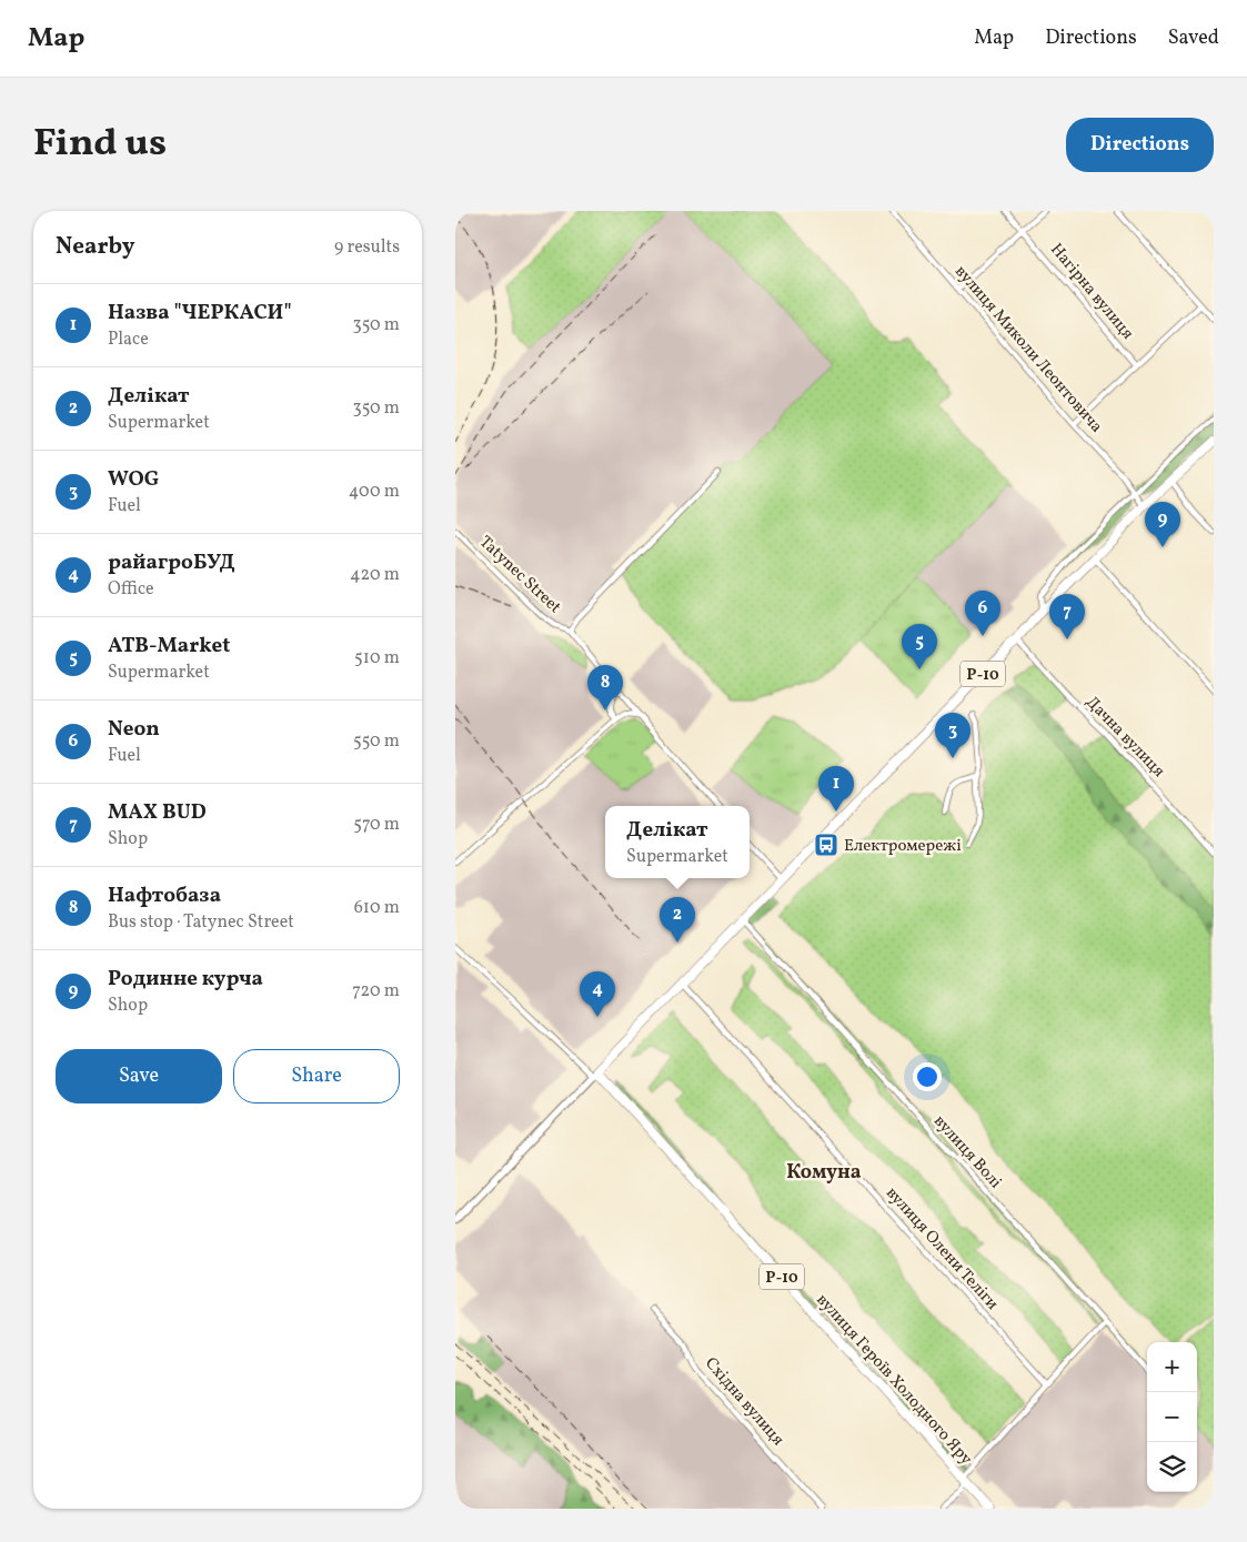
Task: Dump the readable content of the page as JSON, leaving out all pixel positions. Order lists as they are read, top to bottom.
{
  "streets": {
    "main road": ["Р-10", "вулиця Героїв Холодного Яру"],
    "street": [
      "Нагірна вулиця",
      "вулиця Миколи Леонтовича",
      "Tatynec Street",
      "Дачна вулиця",
      "вулиця Волі",
      "вулиця Олени Теліги",
      "Східна вулиця"
    ]
  },
  "crossings": [
    ["вулиця Миколи Леонтовича", "Р-10"],
    ["Р-10", "Дачна вулиця"],
    ["Р-10", "вулиця Волі"],
    ["Р-10", "вулиця Олени Теліги"],
    ["Р-10", "вулиця Героїв Холодного Яру"]
  ],
  "districts": ["Комуна"],
  "places": {
    "bus stop": ["Електромережі"]
  },
  "page": {
    "header": "Map",
    "nav": ["Map", "Directions", "Saved"],
    "title": "Find us",
    "buttons": [
      "Directions",
      ["Save", "Share"]
    ],
    "heading": ["Nearby", "9 results"],
    "list": [
      {
        "mark": "1",
        "name": "Назва \"ЧЕРКАСИ\"",
        "note": "Place",
        "value": "350 m"
      },
      {
        "mark": "2",
        "name": "Делікат",
        "note": "Supermarket",
        "value": "350 m"
      },
      {
        "mark": "3",
        "name": "WOG",
        "note": "Fuel",
        "value": "400 m"
      },
      {
        "mark": "4",
        "name": "райагроБУД",
        "note": "Office",
        "value": "420 m"
      },
      {
        "mark": "5",
        "name": "ATB-Market",
        "note": "Supermarket",
        "value": "510 m"
      },
      {
        "mark": "6",
        "name": "Neon",
        "note": "Fuel",
        "value": "550 m"
      },
      {
        "mark": "7",
        "name": "MAX BUD",
        "note": "Shop",
        "value": "570 m"
      },
      {
        "mark": "8",
        "name": "Нафтобаза",
        "note": "Bus stop · Tatynec Street",
        "value": "610 m"
      },
      {
        "mark": "9",
        "name": "Родинне курча",
        "note": "Shop",
        "value": "720 m"
      }
    ],
    "pins": [
      "9",
      "6",
      "7",
      "5",
      "8",
      "3",
      "1",
      "2",
      "4"
    ],
    "popup": ["Делікат", "Supermarket"],
    "map_buttons": ["+", "−"]
  }
}
